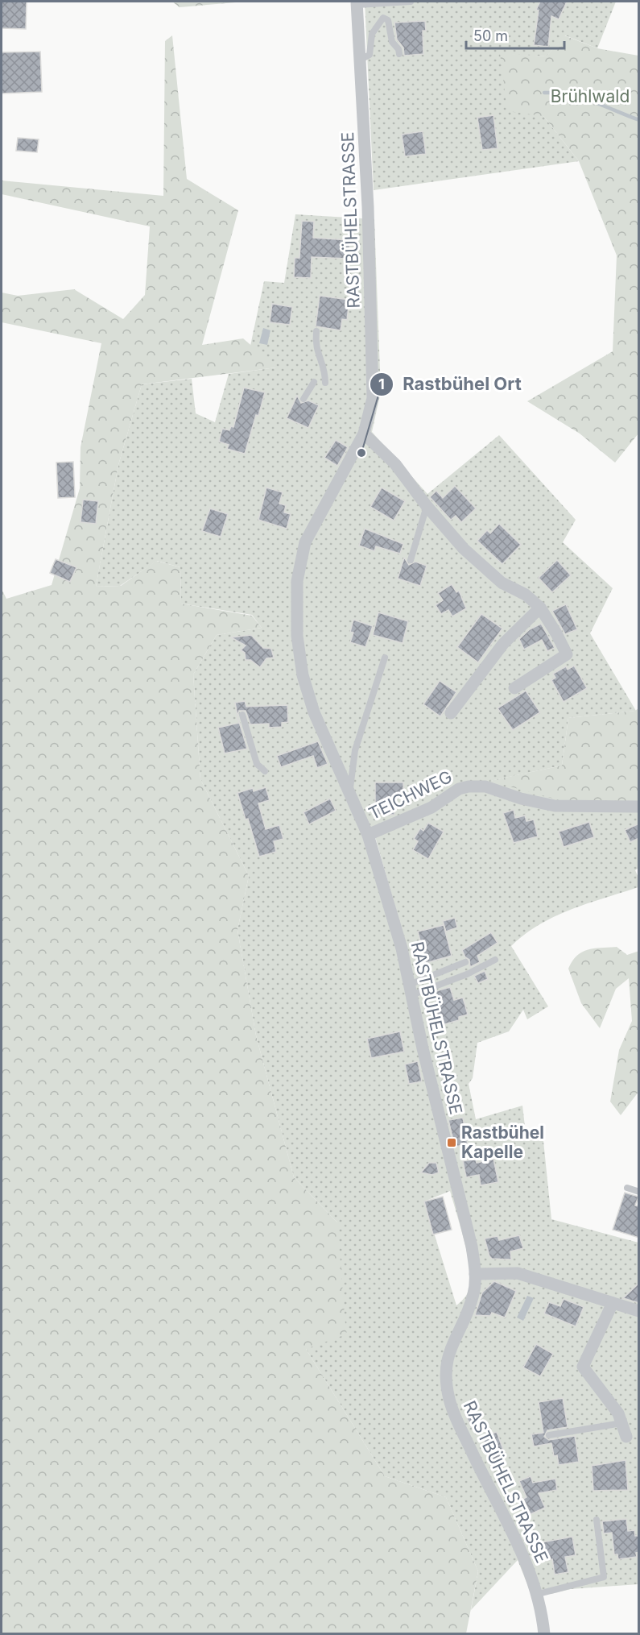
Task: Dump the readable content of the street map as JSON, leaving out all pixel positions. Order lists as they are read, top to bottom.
{
  "streets": {
    "street": ["RASTBÜHELSTRASSE", "TEICHWEG"]
  },
  "crossings": [
    ["RASTBÜHELSTRASSE", "TEICHWEG"]
  ],
  "parks": ["Brühlwald"],
  "places": {
    "other": ["Rastbühel Ort"],
    "transit": ["Rastbühel Kapelle"]
  },
  "scale_bar": "50 m"
}
